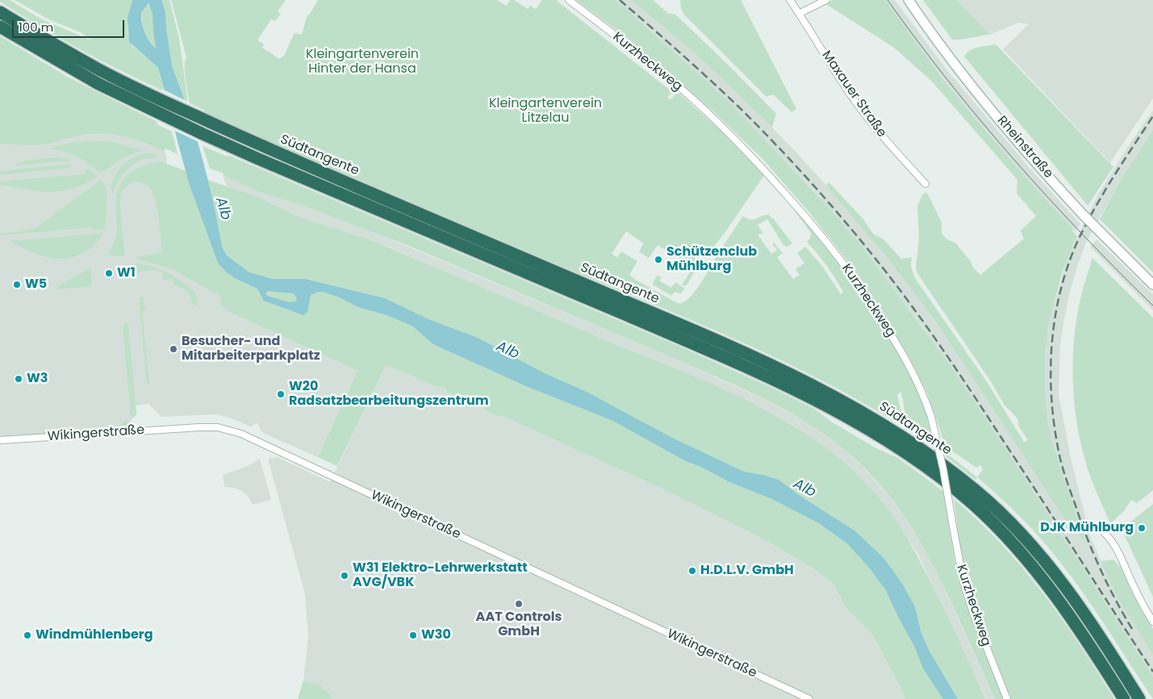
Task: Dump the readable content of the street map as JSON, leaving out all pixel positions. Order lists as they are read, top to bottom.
{
  "streets": {
    "highway": ["Südtangente"],
    "main road": ["Rheinstraße"],
    "street": ["Kurzheckweg", "Maxauer Straße", "Wikingerstraße"]
  },
  "water": ["Alb"],
  "parks": ["Kleingartenverein Hinter der Hansa", "Kleingartenverein Litzelau"],
  "places": [
    "Schützenclub Mühlburg",
    "W1",
    "W5",
    "Besucher- und Mitarbeiterparkplatz",
    "W3",
    "W20 Radsatzbearbeitungszentrum",
    "DJK Mühlburg",
    "H.D.L.V. GmbH",
    "W31 Elektro-Lehrwerkstatt AVG/VBK",
    "AAT Controls GmbH",
    "Windmühlenberg",
    "W30"
  ],
  "scale_bar": "100 m"
}
